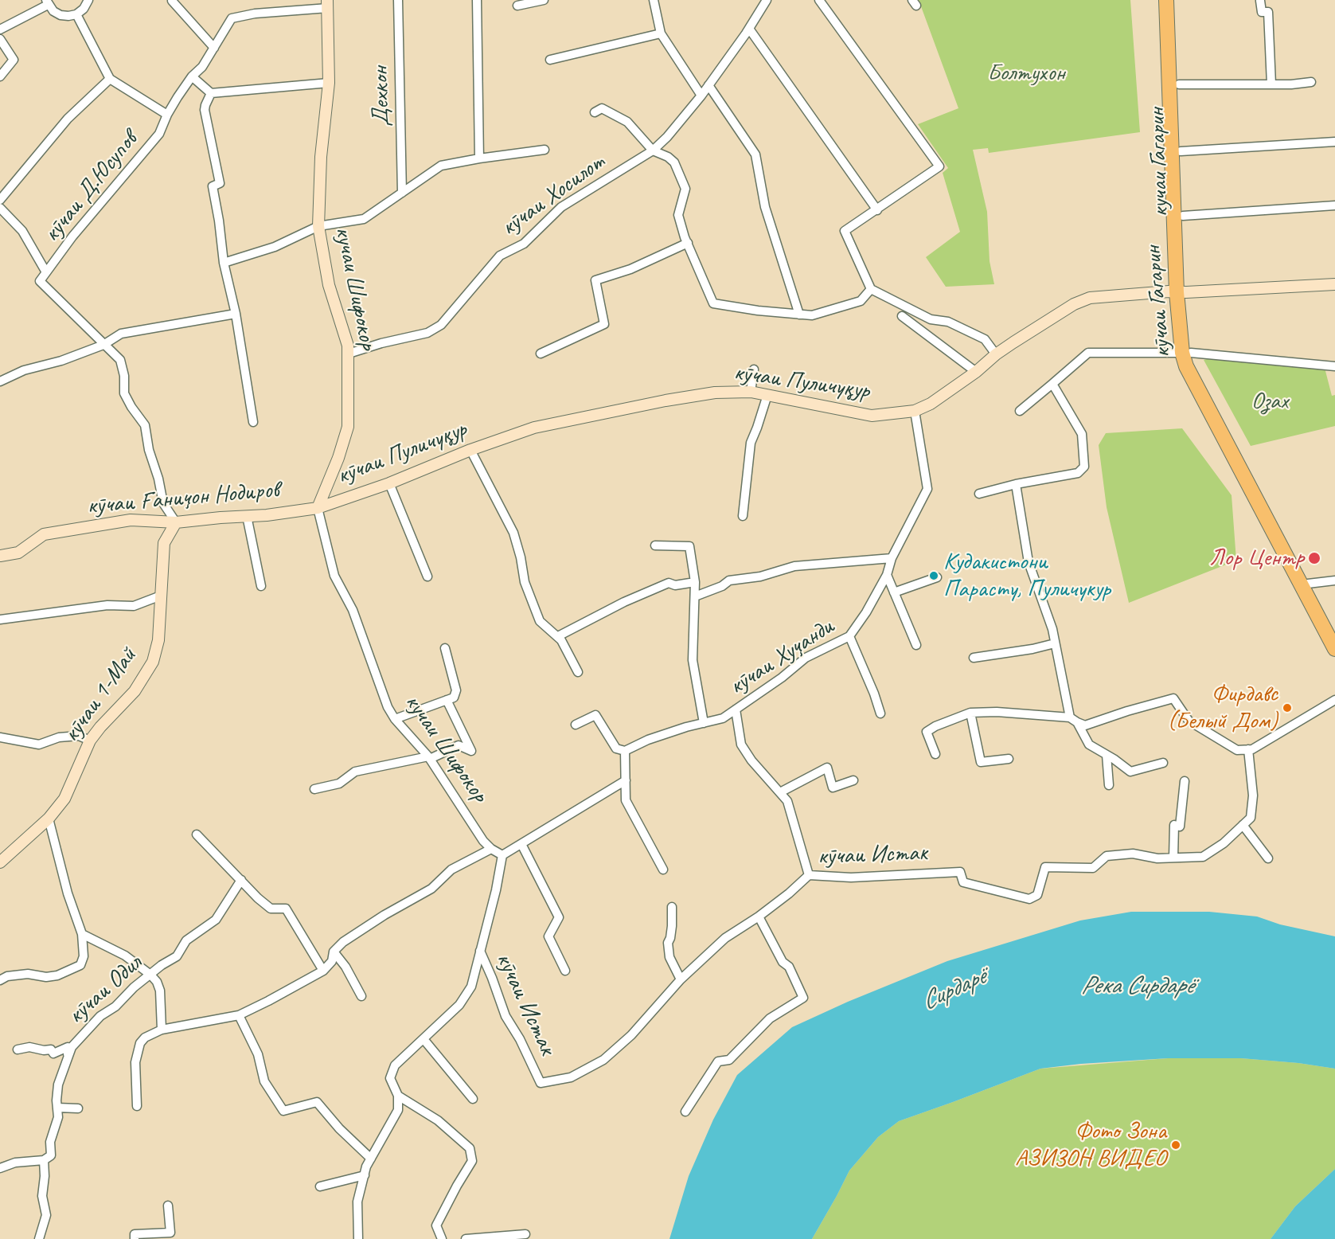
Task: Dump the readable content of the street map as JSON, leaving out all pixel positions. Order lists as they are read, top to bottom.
{
  "streets": {
    "highway": ["кучаи Гагарин", "кӯчаи Гагарин"],
    "street": [
      "Дехкон",
      "кӯчаи Д.Юсупов",
      "кӯчаи Хосилот",
      "кучаи Шифокор",
      "кӯчаи Пуличуқур",
      "кӯчаи Ғаниҷон Нодиров",
      "кӯчаи Хуҷанди",
      "кӯчаи 1-Май",
      "кӯчаи Истак",
      "кӯчаи Одил"
    ]
  },
  "crossings": [
    ["кучаи Гагарин", "кӯчаи Гагарин"],
    ["кучаи Гагарин", "кӯчаи Пуличуқур"],
    ["кӯчаи Д.Юсупов", "кучаи Шифокор"],
    ["кӯчаи Хосилот", "кучаи Шифокор"],
    ["кучаи Шифокор", "кӯчаи Пуличуқур"],
    ["кучаи Шифокор", "кӯчаи Ғаниҷон Нодиров"],
    ["кӯчаи Гагарин", "кӯчаи Пуличуқур"],
    ["кӯчаи Пуличуқур", "кӯчаи Ғаниҷон Нодиров"],
    ["кӯчаи Пуличуқур", "кӯчаи Хуҷанди"],
    ["кӯчаи Ғаниҷон Нодиров", "кӯчаи 1-Май"]
  ],
  "water": ["Река Сирдарё", "Сирдарё"],
  "parks": ["Болтухон", "Озах"],
  "places": [
    "Лор Центр",
    "Кудакистони Парасту, Пуличукур",
    "Фирдавс (Белый Дом)",
    "Фото Зона АЗИЗОН ВИДЕО"
  ]
}
